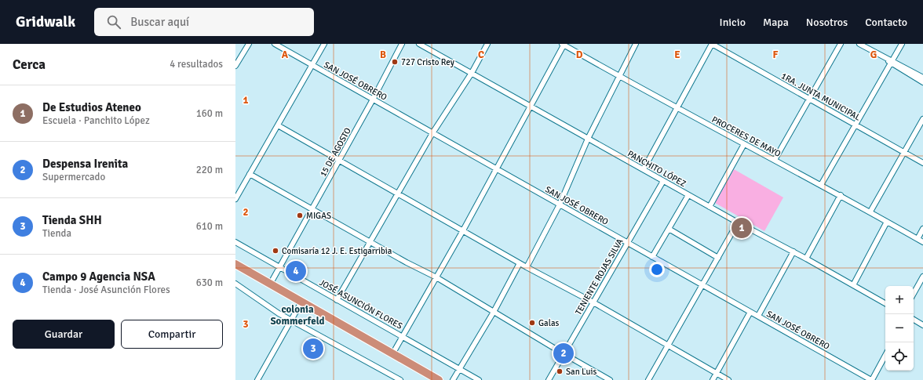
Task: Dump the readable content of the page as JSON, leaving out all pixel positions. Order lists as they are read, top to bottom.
{
  "streets": {
    "street": [
      "SAN JOSÉ OBRERO",
      "1RA. JUNTA MUNICIPAL",
      "PROCERES DE MAYO",
      "15 DE AGOSTO",
      "PANCHITO LÓPEZ",
      "TENIENTE ROJAS SILVA",
      "JOSÉ ASUNCIÓN FLORES"
    ]
  },
  "crossings": [
    ["SAN JOSÉ OBRERO", "15 DE AGOSTO"],
    ["SAN JOSÉ OBRERO", "TENIENTE ROJAS SILVA"],
    ["15 DE AGOSTO", "JOSÉ ASUNCIÓN FLORES"],
    ["PANCHITO LÓPEZ", "TENIENTE ROJAS SILVA"]
  ],
  "districts": ["colonia Sommerfeld"],
  "places": [
    "727 Cristo Rey",
    "MIGAS",
    "Comisaría 12 J. E. Estigarribia",
    "Galas",
    "San Luis"
  ],
  "page": {
    "header": "Gridwalk",
    "search": "Buscar aquí",
    "nav": [
      "Inicio",
      "Mapa",
      "Nosotros",
      "Contacto"
    ],
    "heading": ["Cerca", "4 resultados"],
    "list": [
      {
        "mark": "1",
        "name": "De Estudios Ateneo",
        "note": "Escuela · Panchito López",
        "value": "160 m"
      },
      {
        "mark": "2",
        "name": "Despensa Irenita",
        "note": "Supermercado",
        "value": "220 m"
      },
      {
        "mark": "3",
        "name": "Tienda SHH",
        "note": "Tienda",
        "value": "610 m"
      },
      {
        "mark": "4",
        "name": "Campo 9 Agencia NSA",
        "note": "Tienda · José Asunción Flores",
        "value": "630 m"
      }
    ],
    "pins": [
      "1",
      "4",
      "3",
      "2"
    ],
    "map_buttons": ["+", "−"],
    "buttons": ["Guardar", "Compartir"]
  },
  "grid": {
    "columns": [
      "A",
      "B",
      "C",
      "D",
      "E",
      "F",
      "G"
    ],
    "rows": ["1", "2", "3"]
  }
}
